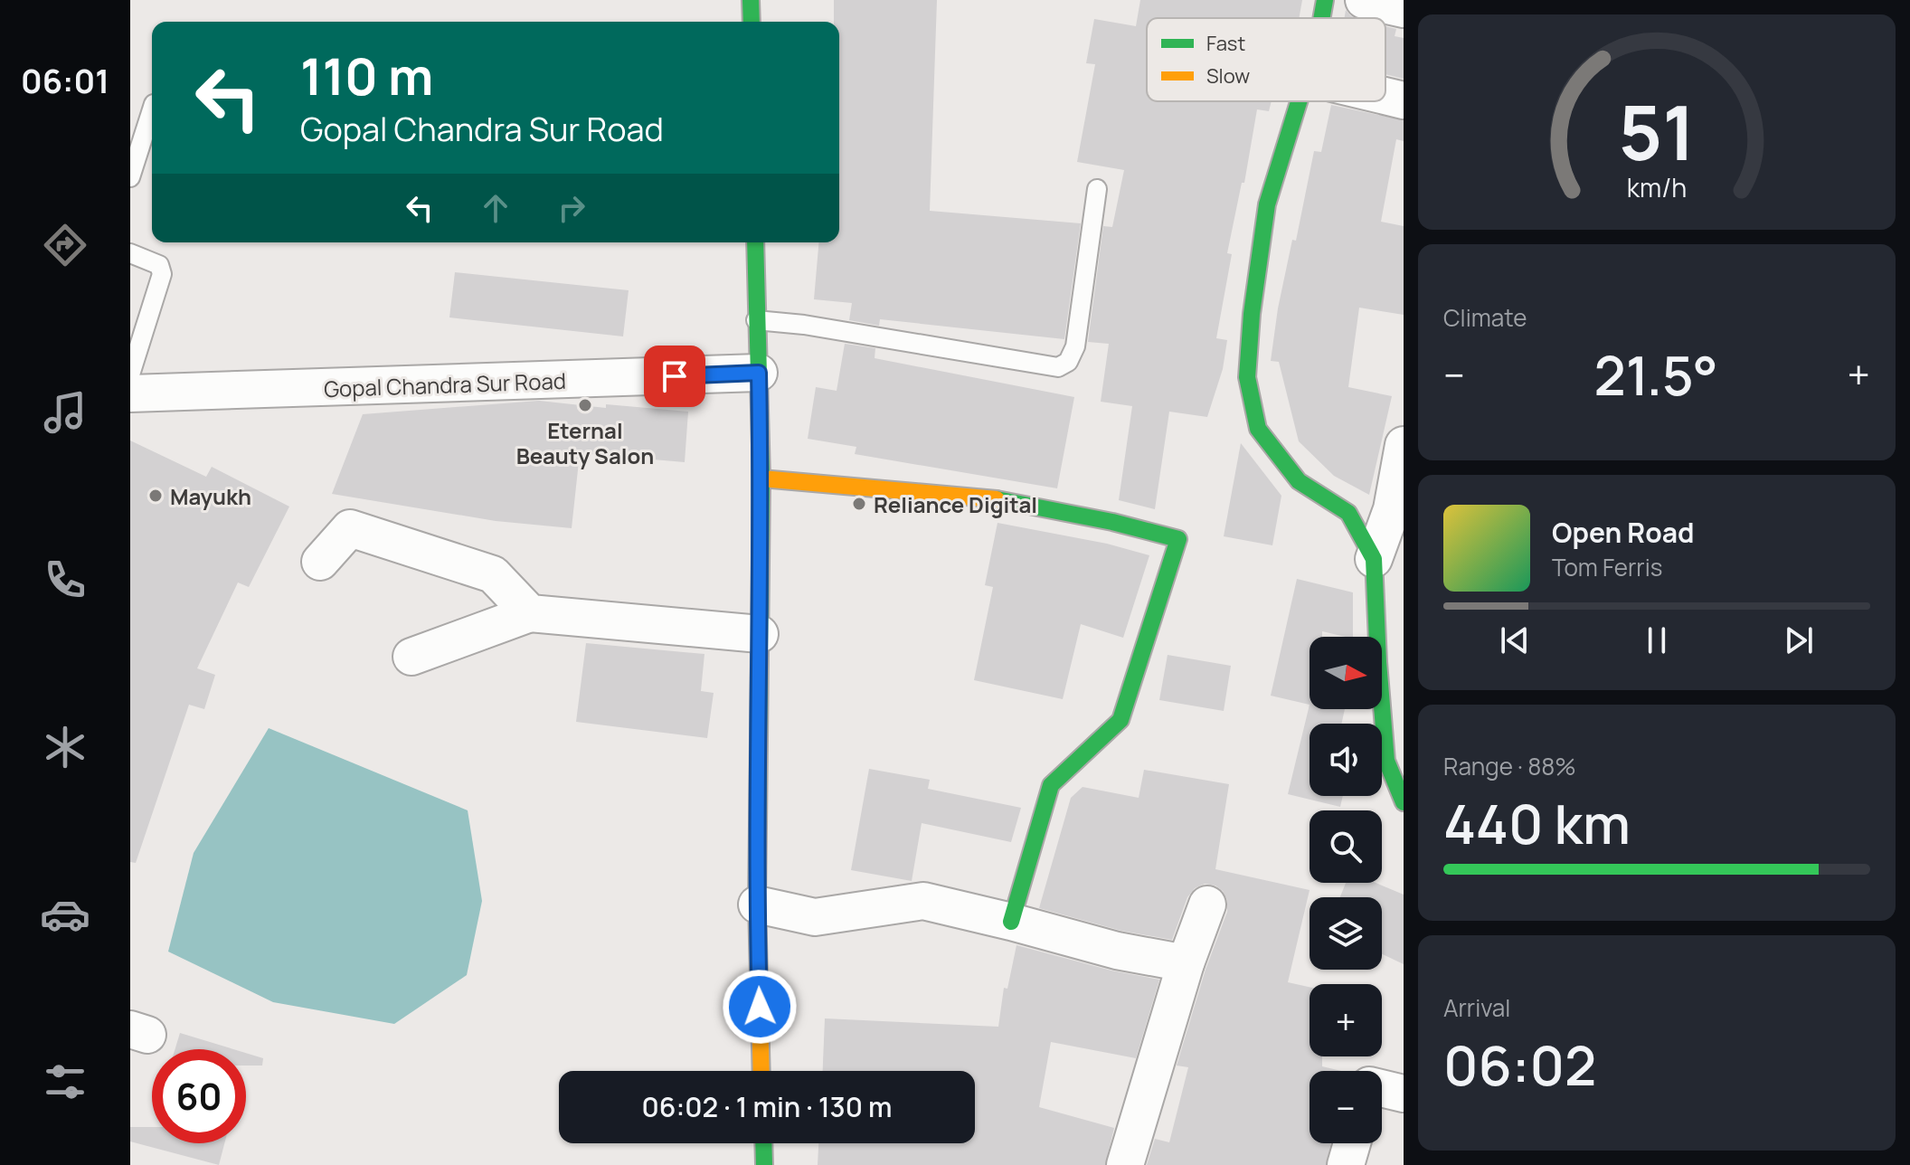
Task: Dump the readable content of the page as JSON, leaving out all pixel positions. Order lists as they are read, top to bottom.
{
  "streets": {
    "street": ["Gopal Chandra Sur Road"]
  },
  "places": ["Eternal Beauty Salon", "Mayukh", "Reliance Digital"],
  "legend": ["Fast", "Slow"],
  "north": "right",
  "page": {
    "tabs": "06:01",
    "turn": ["110 m", "Gopal Chandra Sur Road"],
    "tile": [
      "Climate",
      ["Range · 88%", "440 km"],
      ["Arrival", "06:02"]
    ],
    "heat": ["−", "21.5°", "+"],
    "song": ["Open Road", "Tom Ferris"],
    "map_buttons": ["+", "−"],
    "limit": "60",
    "trip": "06:02 · 1 min · 130 m",
    "gauge": ["51", "km/h"]
  }
}
